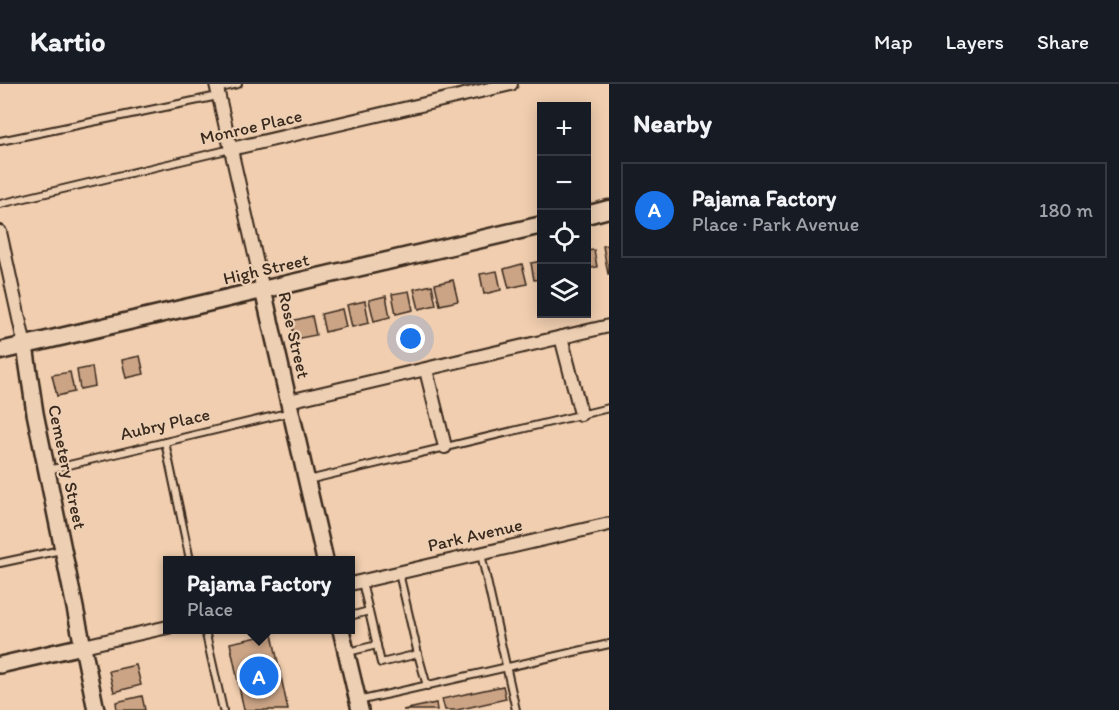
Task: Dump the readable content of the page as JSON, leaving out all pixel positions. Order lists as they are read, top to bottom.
{
  "streets": {
    "main road": ["High Street"],
    "street": [
      "Monroe Place",
      "Rose Street",
      "Aubry Place",
      "Cemetery Street",
      "Park Avenue"
    ]
  },
  "crossings": [
    ["Monroe Place", "Rose Street"],
    ["High Street", "Rose Street"],
    ["High Street", "Cemetery Street"],
    ["Rose Street", "Aubry Place"],
    ["Aubry Place", "Cemetery Street"]
  ],
  "page": {
    "header": "Kartio",
    "nav": ["Map", "Layers", "Share"],
    "heading": "Nearby",
    "map_buttons": ["+", "−"],
    "list": [
      {
        "mark": "A",
        "name": "Pajama Factory",
        "note": "Place · Park Avenue",
        "value": "180 m"
      }
    ],
    "popup": ["Pajama Factory", "Place"],
    "pins": "A"
  }
}
